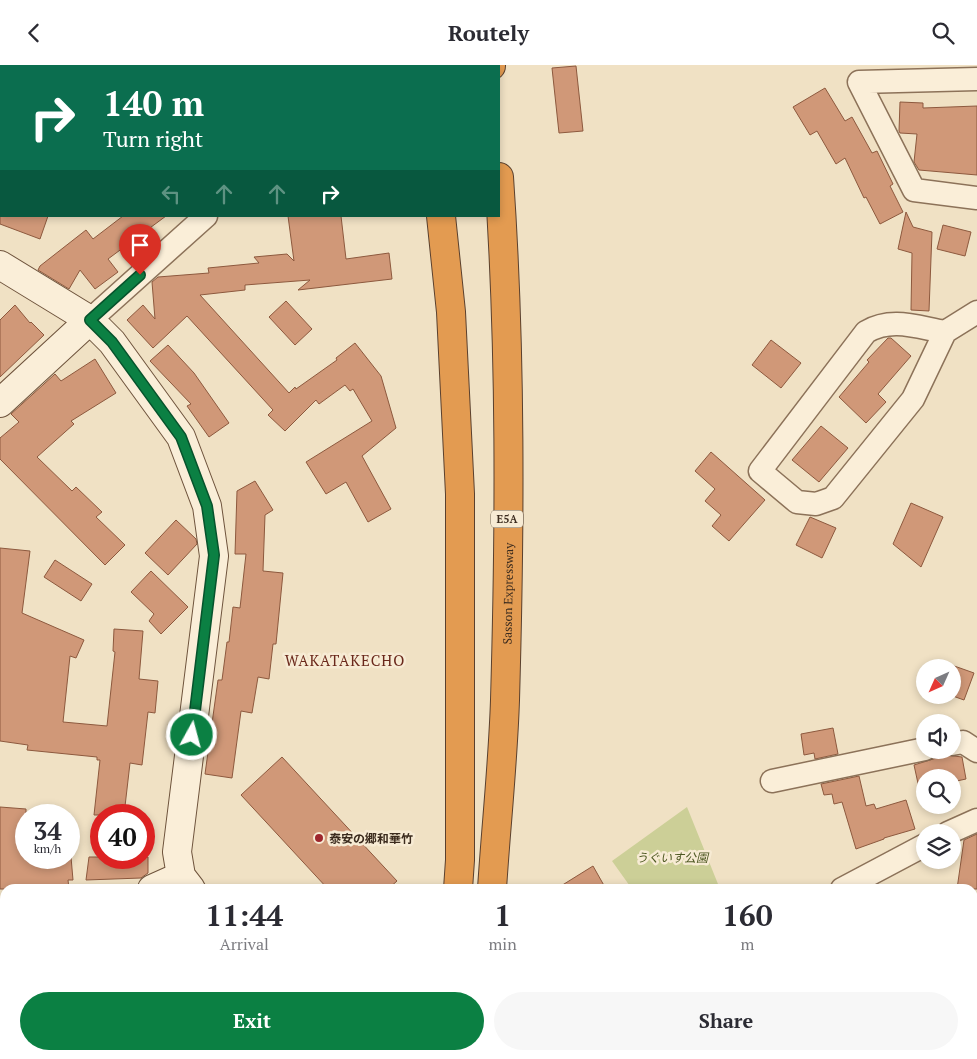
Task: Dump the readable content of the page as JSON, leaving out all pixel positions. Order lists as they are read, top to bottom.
{
  "streets": {
    "highway": ["E5A", "Sasson Expressway"]
  },
  "districts": ["WAKATAKECHO"],
  "parks": ["うぐいす公園"],
  "places": ["泰安の郷和華竹"],
  "north": "bottom left",
  "page": {
    "header": "Routely",
    "turn": ["140 m", "Turn right"],
    "speed": "34 km/h",
    "limit": "40",
    "eta": [
      "11:44",
      "Arrival",
      "1",
      "min",
      "160",
      "m"
    ],
    "buttons": ["Exit", "Share"]
  }
}
